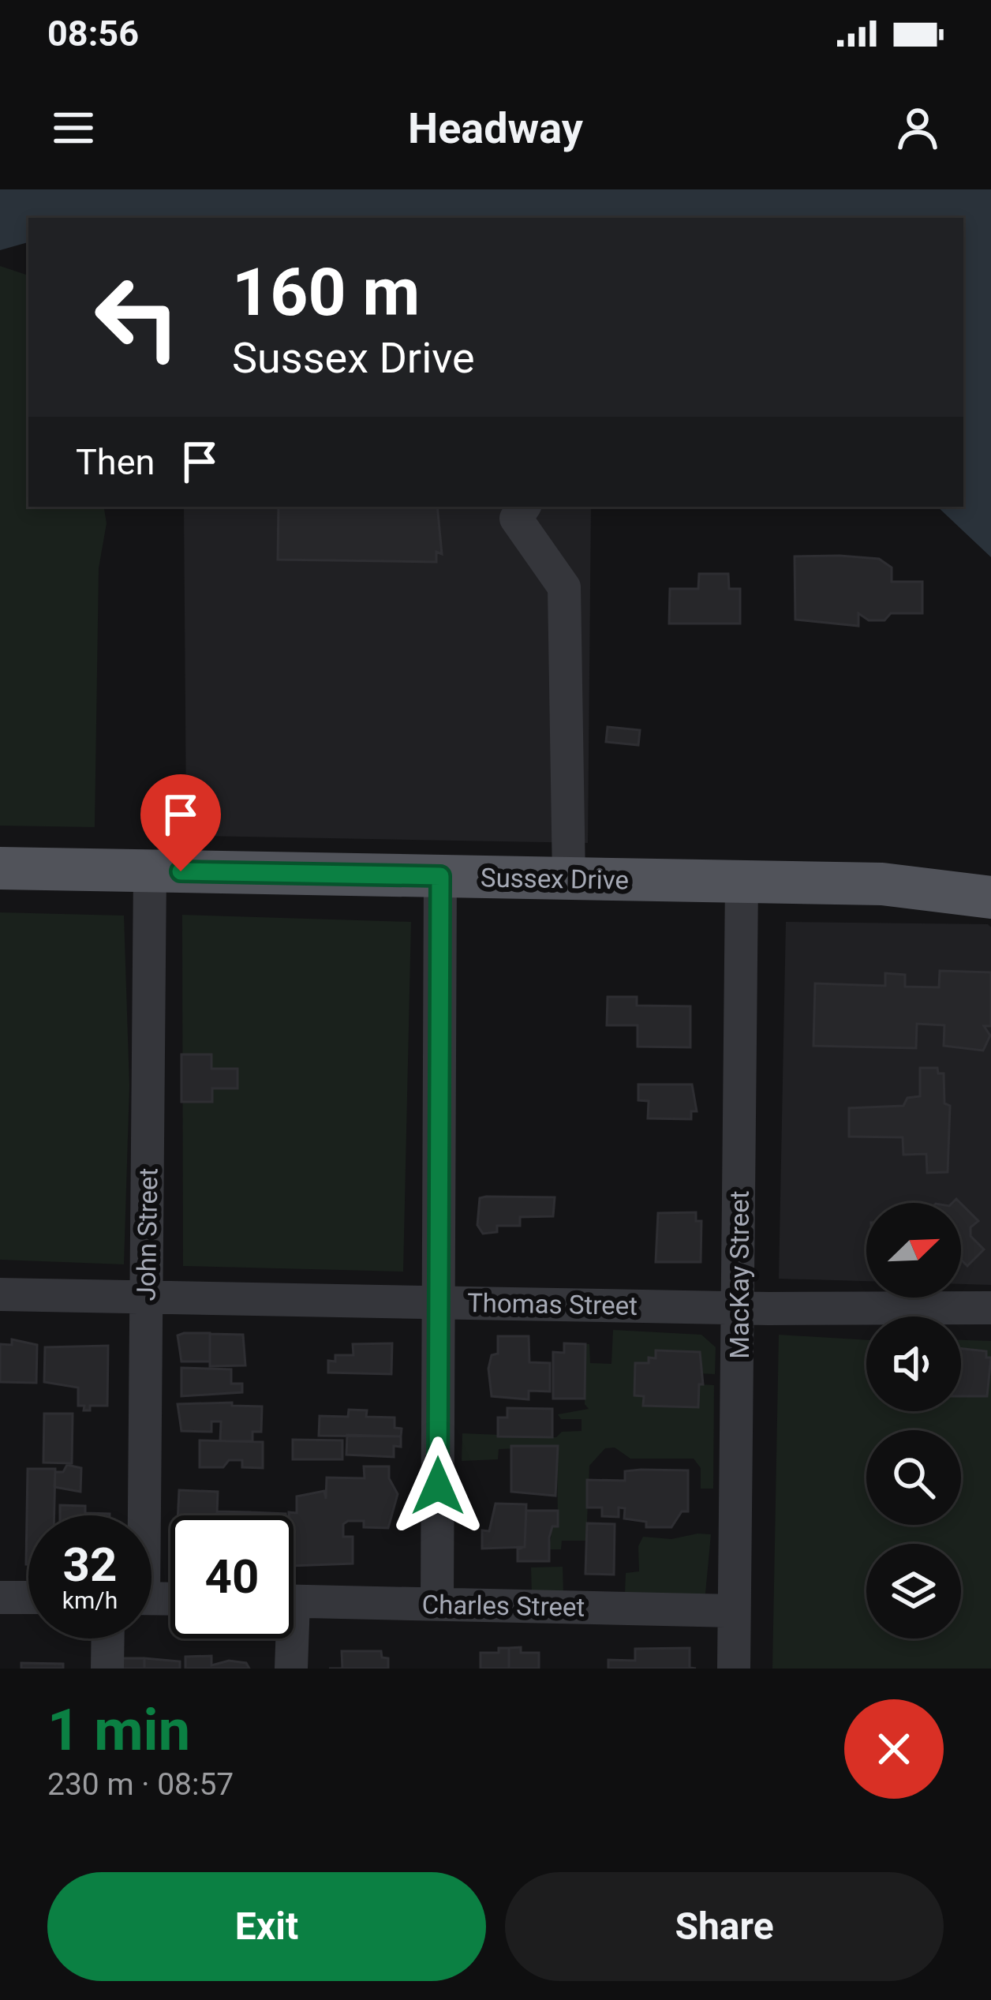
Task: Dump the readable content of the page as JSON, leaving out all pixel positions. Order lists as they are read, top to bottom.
{
  "streets": {
    "main road": ["Sussex Drive"],
    "street": [
      "John Street",
      "MacKay Street",
      "Thomas Street",
      "Charles Street"
    ]
  },
  "crossings": [
    ["Sussex Drive", "John Street"],
    ["Sussex Drive", "MacKay Street"],
    ["John Street", "Thomas Street"],
    ["MacKay Street", "Thomas Street"],
    ["MacKay Street", "Charles Street"]
  ],
  "north": "top right",
  "page": {
    "status": "08:56",
    "header": "Headway",
    "turn": ["160 m", "Sussex Drive"],
    "then": "Then",
    "speed": "32 km/h",
    "limit": "40",
    "heading": ["1 min", "230 m · 08:57"],
    "buttons": ["Exit", "Share"]
  }
}
